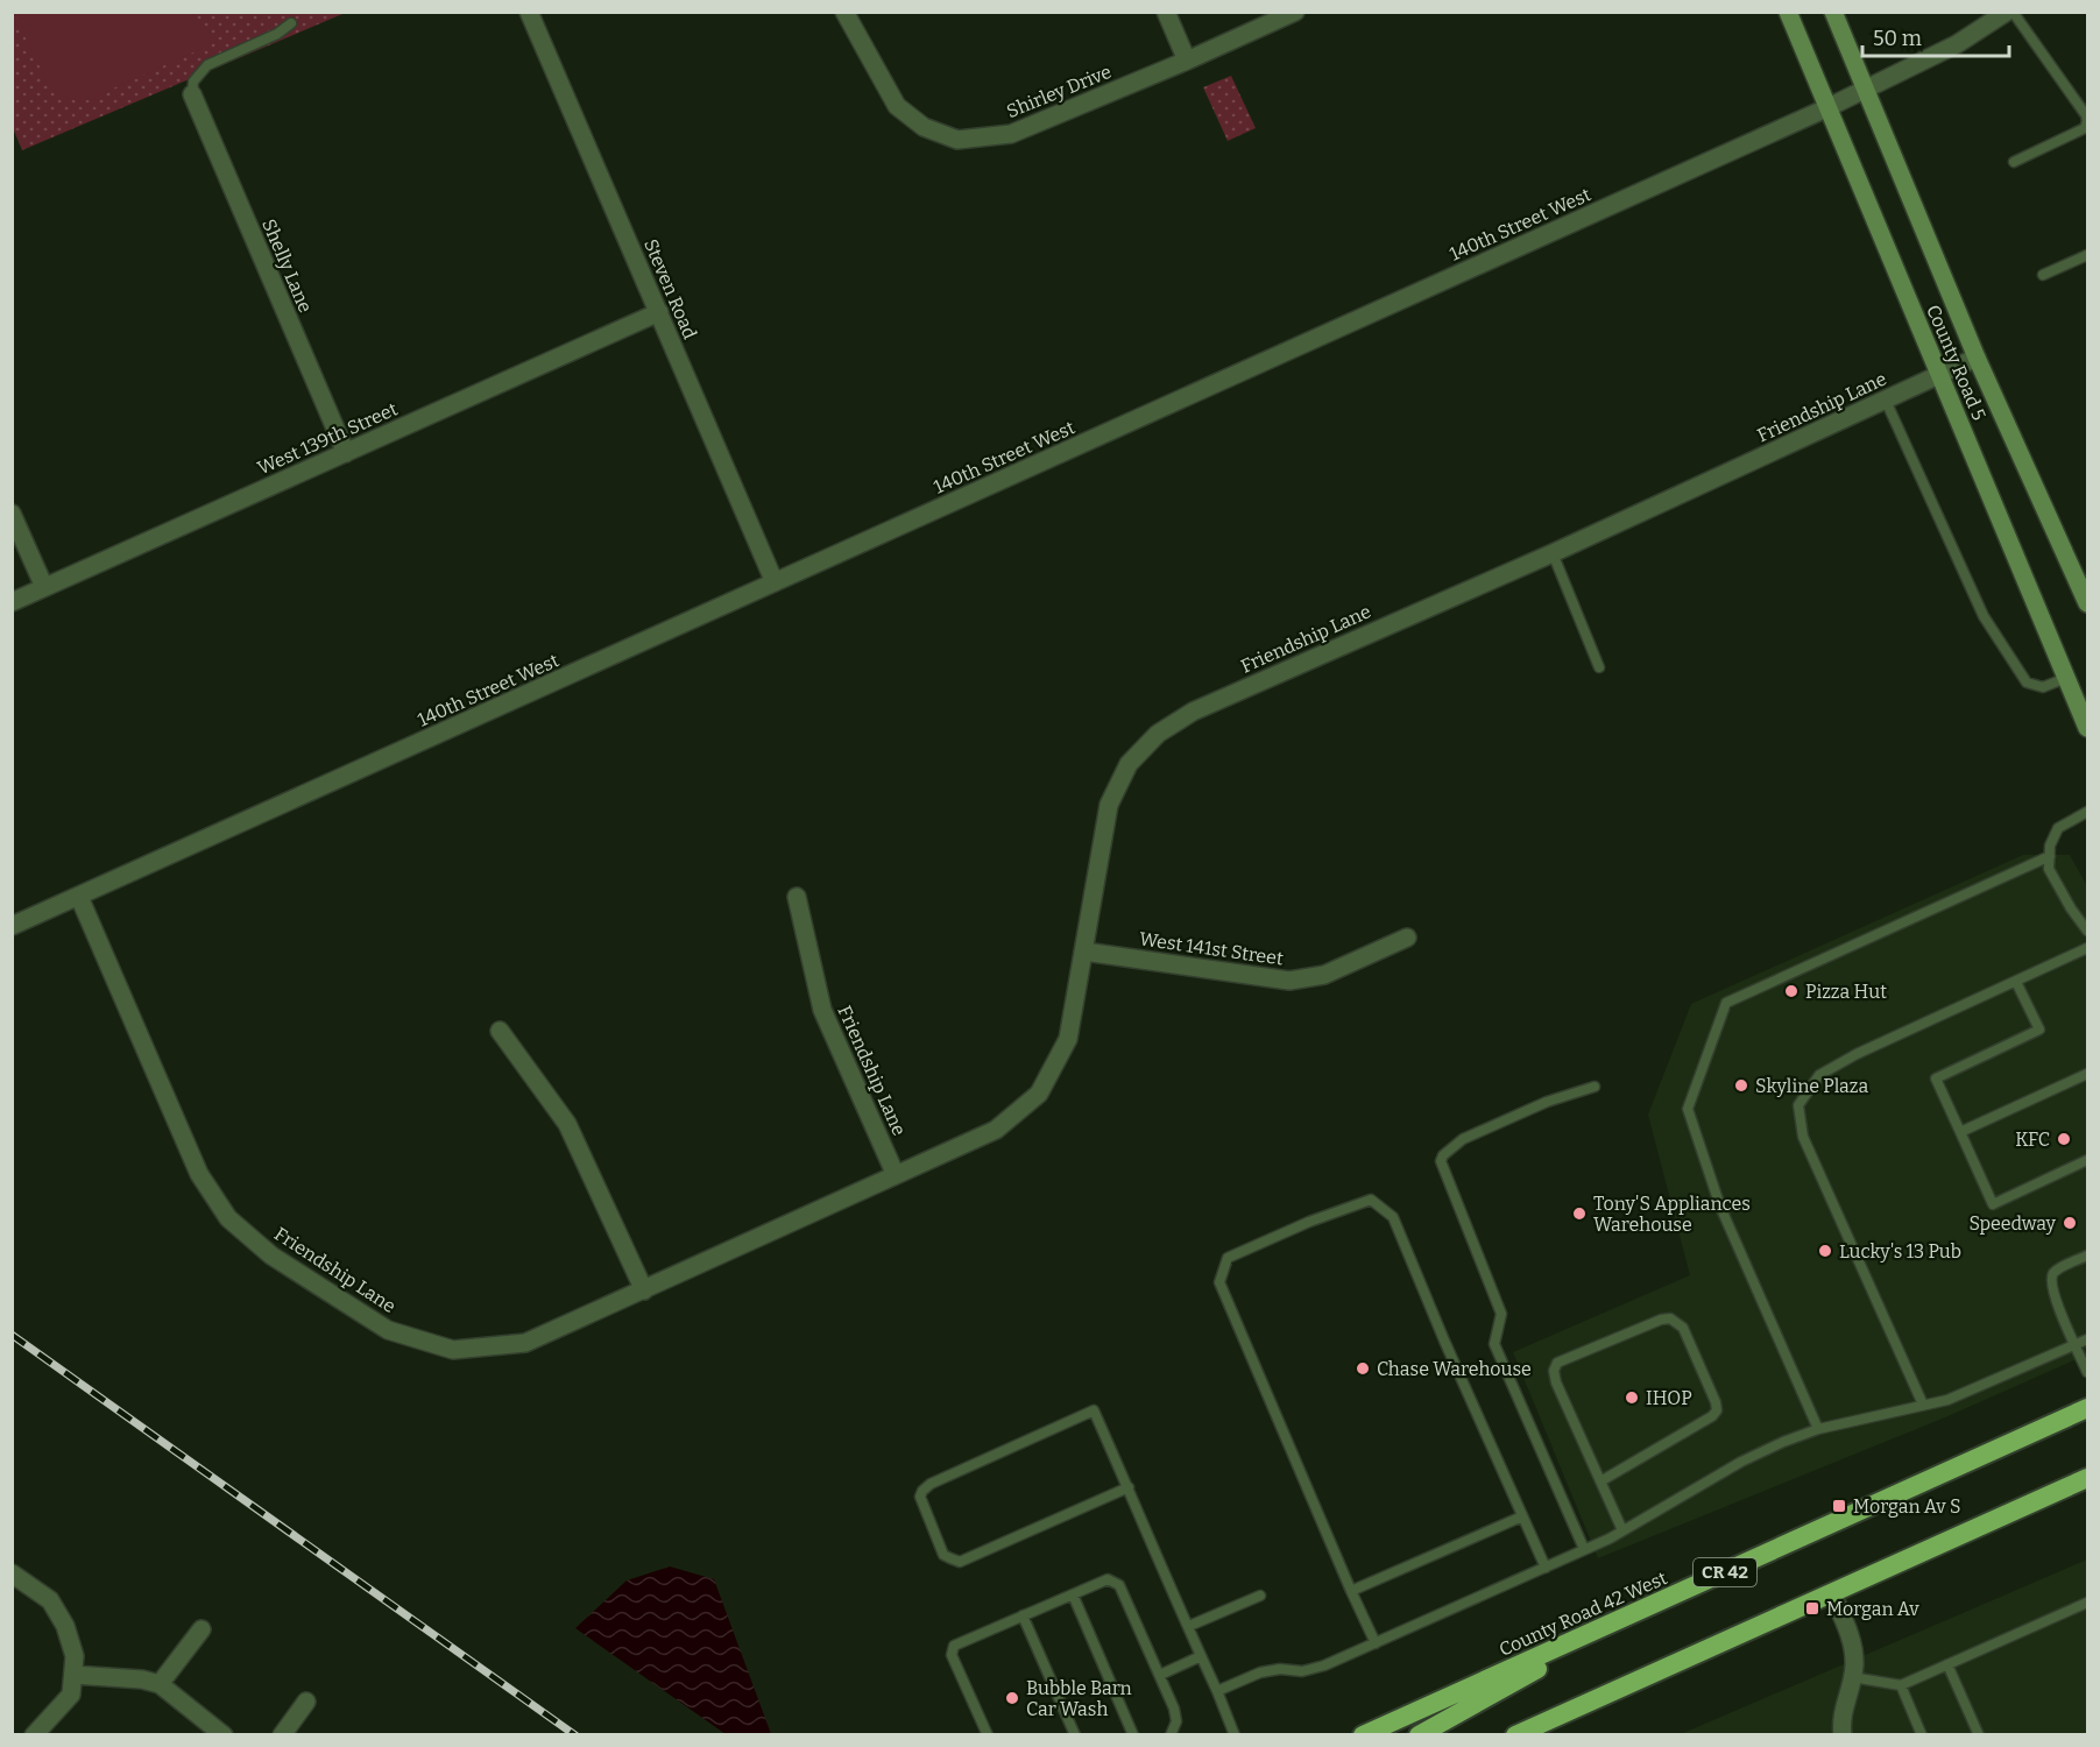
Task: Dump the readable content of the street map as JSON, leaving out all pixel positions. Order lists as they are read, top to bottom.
{
  "streets": {
    "highway": ["CR 42", "County Road 42 West"],
    "main road": ["County Road 5"],
    "street": [
      "Shirley Drive",
      "140th Street West",
      "Shelly Lane",
      "Steven Road",
      "Friendship Lane",
      "West 139th Street",
      "West 141st Street"
    ]
  },
  "crossings": [
    ["140th Street West", "Steven Road"],
    ["140th Street West", "County Road 5"],
    ["140th Street West", "Friendship Lane"],
    ["Shelly Lane", "West 139th Street"],
    ["Steven Road", "West 139th Street"],
    ["County Road 5", "Friendship Lane"],
    ["Friendship Lane", "West 141st Street"]
  ],
  "places": {
    "other": [
      "Pizza Hut",
      "Skyline Plaza",
      "KFC",
      "Tony'S Appliances Warehouse",
      "Speedway",
      "Lucky's 13 Pub",
      "Chase Warehouse",
      "IHOP",
      "Bubble Barn Car Wash"
    ],
    "transit": ["Morgan Av S", "Morgan Av"]
  },
  "scale_bar": "50 m"
}
